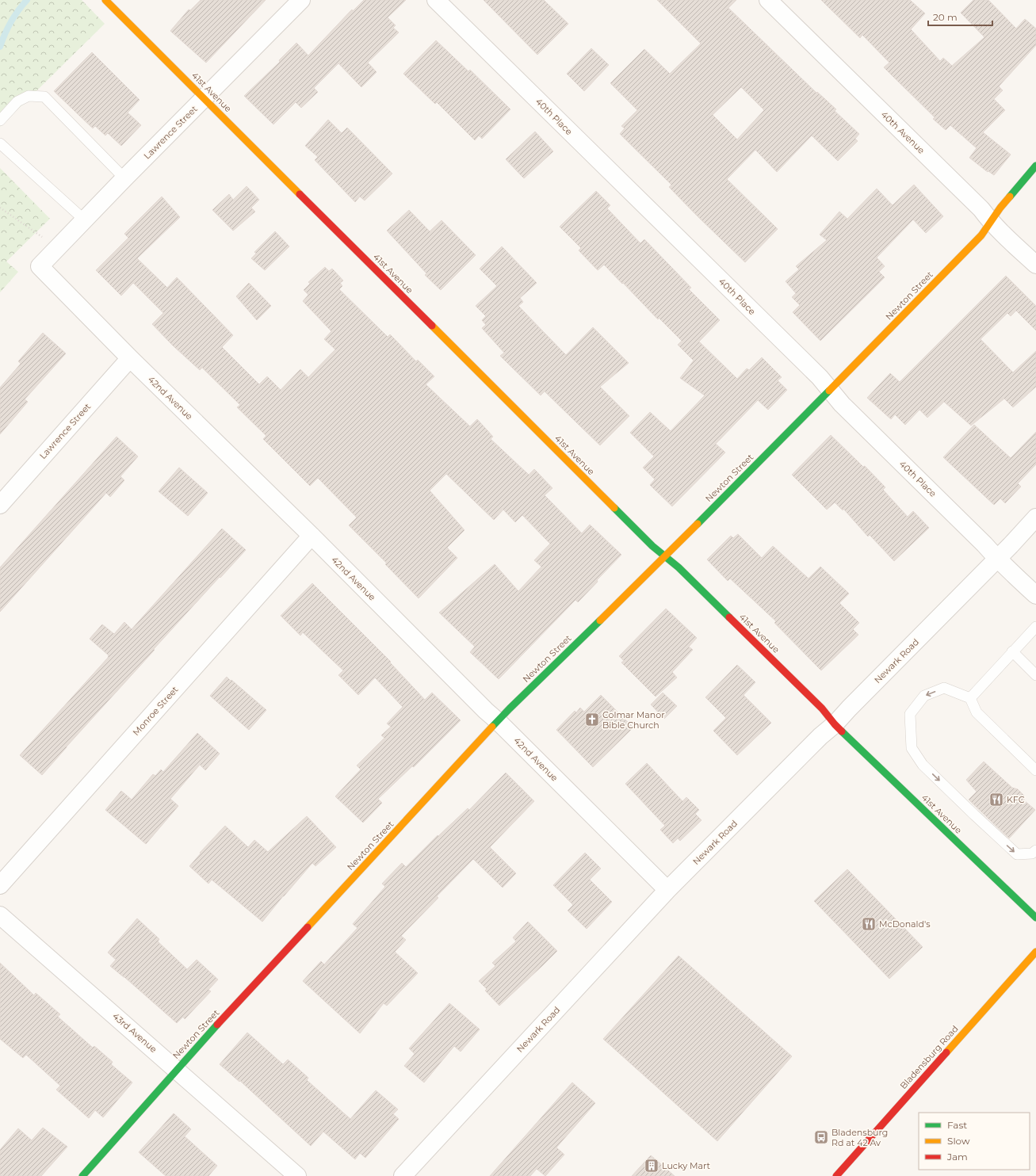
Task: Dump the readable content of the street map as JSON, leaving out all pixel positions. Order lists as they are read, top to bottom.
{
  "streets": {
    "street": [
      "41st Avenue",
      "40th Place",
      "Lawrence Street",
      "40th Avenue",
      "Newton Street",
      "42nd Avenue",
      "Newark Road",
      "Monroe Street",
      "43rd Avenue",
      "Bladensburg Road"
    ]
  },
  "crossings": [
    ["41st Avenue", "Lawrence Street"],
    ["41st Avenue", "Newton Street"],
    ["41st Avenue", "Newark Road"],
    ["40th Place", "Newton Street"],
    ["40th Place", "Newark Road"],
    ["Lawrence Street", "42nd Avenue"],
    ["40th Avenue", "Newton Street"],
    ["Newton Street", "42nd Avenue"],
    ["Newton Street", "43rd Avenue"],
    ["42nd Avenue", "Newark Road"],
    ["42nd Avenue", "Monroe Street"]
  ],
  "places": {
    "church": ["Colmar Manor Bible Church"],
    "restaurant": ["KFC", "McDonald's"],
    "bus stop": ["Bladensburg Rd at 42 Av"],
    "building": ["Lucky Mart"]
  },
  "legend": ["Fast", "Slow", "Jam"],
  "scale_bar": "20 m"
}
